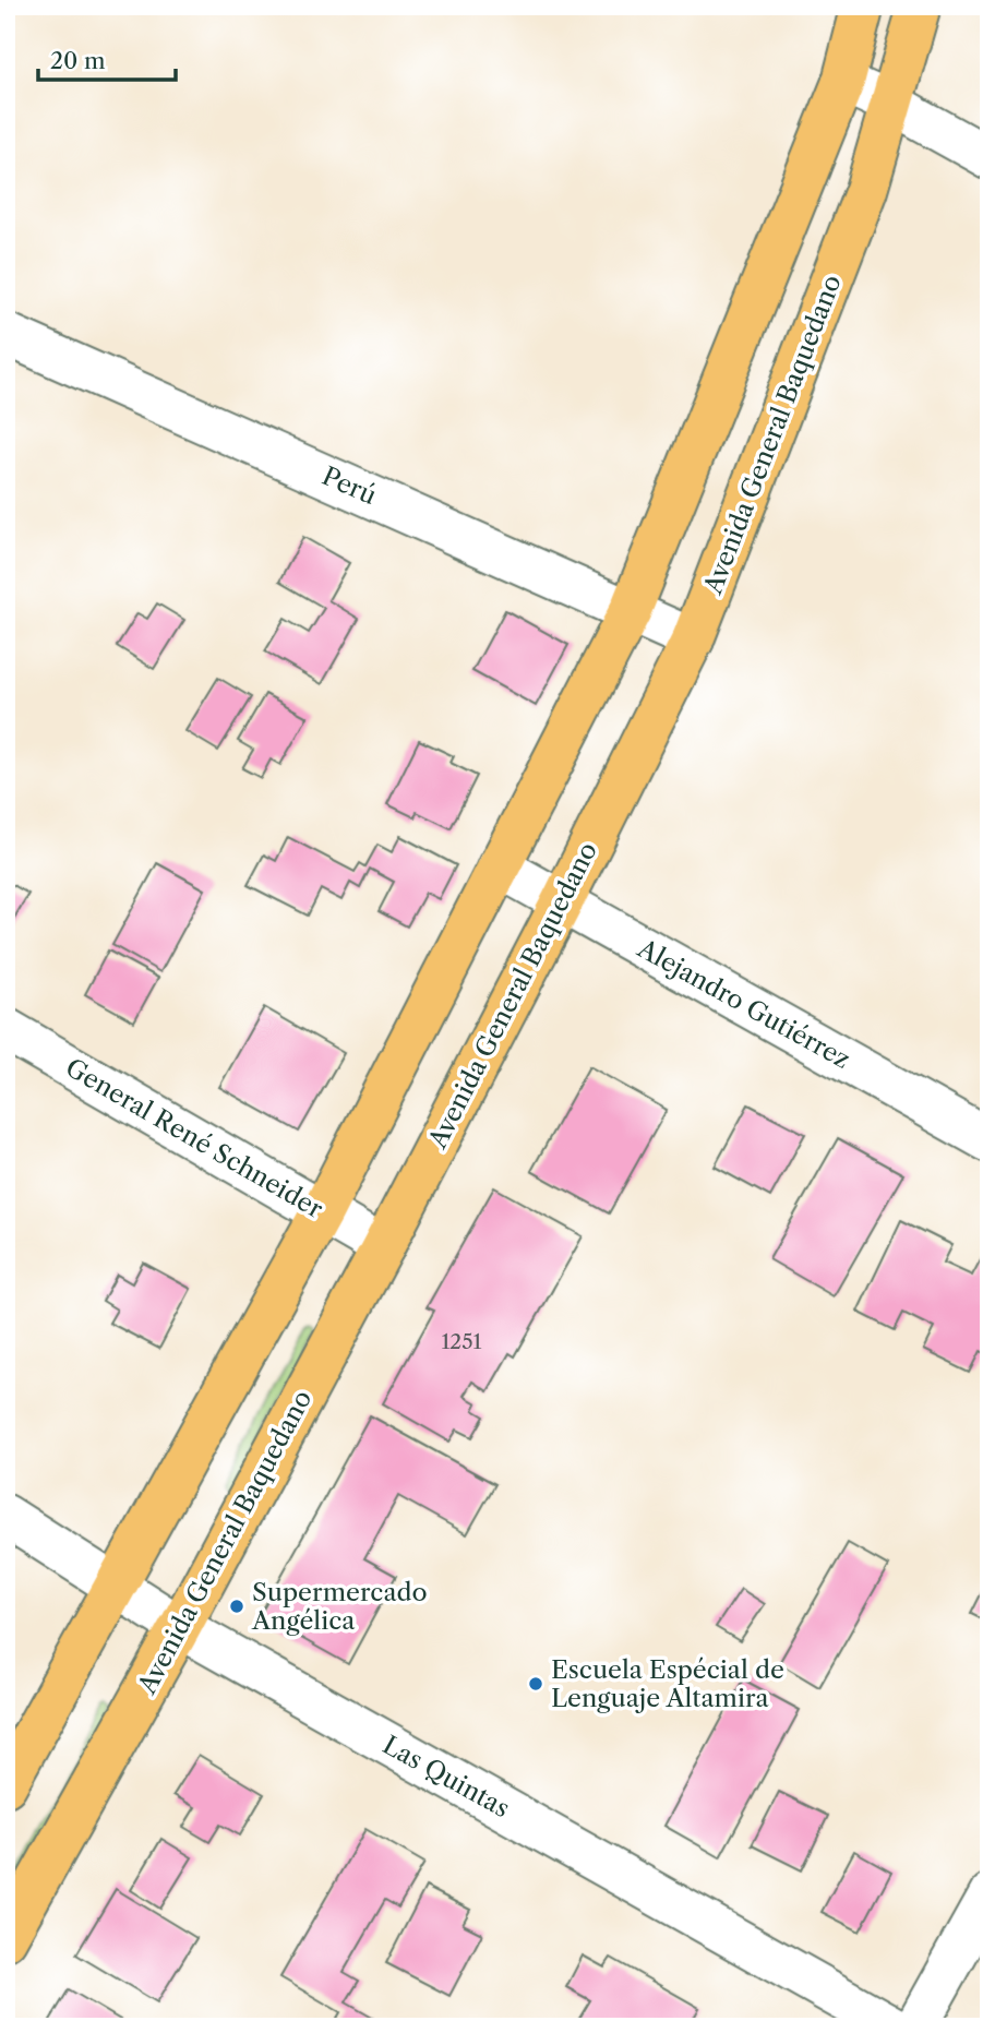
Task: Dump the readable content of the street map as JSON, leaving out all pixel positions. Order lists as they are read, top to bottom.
{
  "streets": {
    "main road": ["Avenida General Baquedano"],
    "street": [
      "Perú",
      "Alejandro Gutiérrez",
      "General René Schneider",
      "Las Quintas"
    ]
  },
  "crossings": [
    ["Avenida General Baquedano", "Perú"],
    ["Avenida General Baquedano", "Alejandro Gutiérrez"],
    ["Avenida General Baquedano", "General René Schneider"],
    ["Avenida General Baquedano", "Las Quintas"]
  ],
  "places": ["Supermercado Angélica", "Escuela Espécial de Lenguaje Altamira"],
  "house_numbers": ["1251"],
  "scale_bar": "20 m"
}
